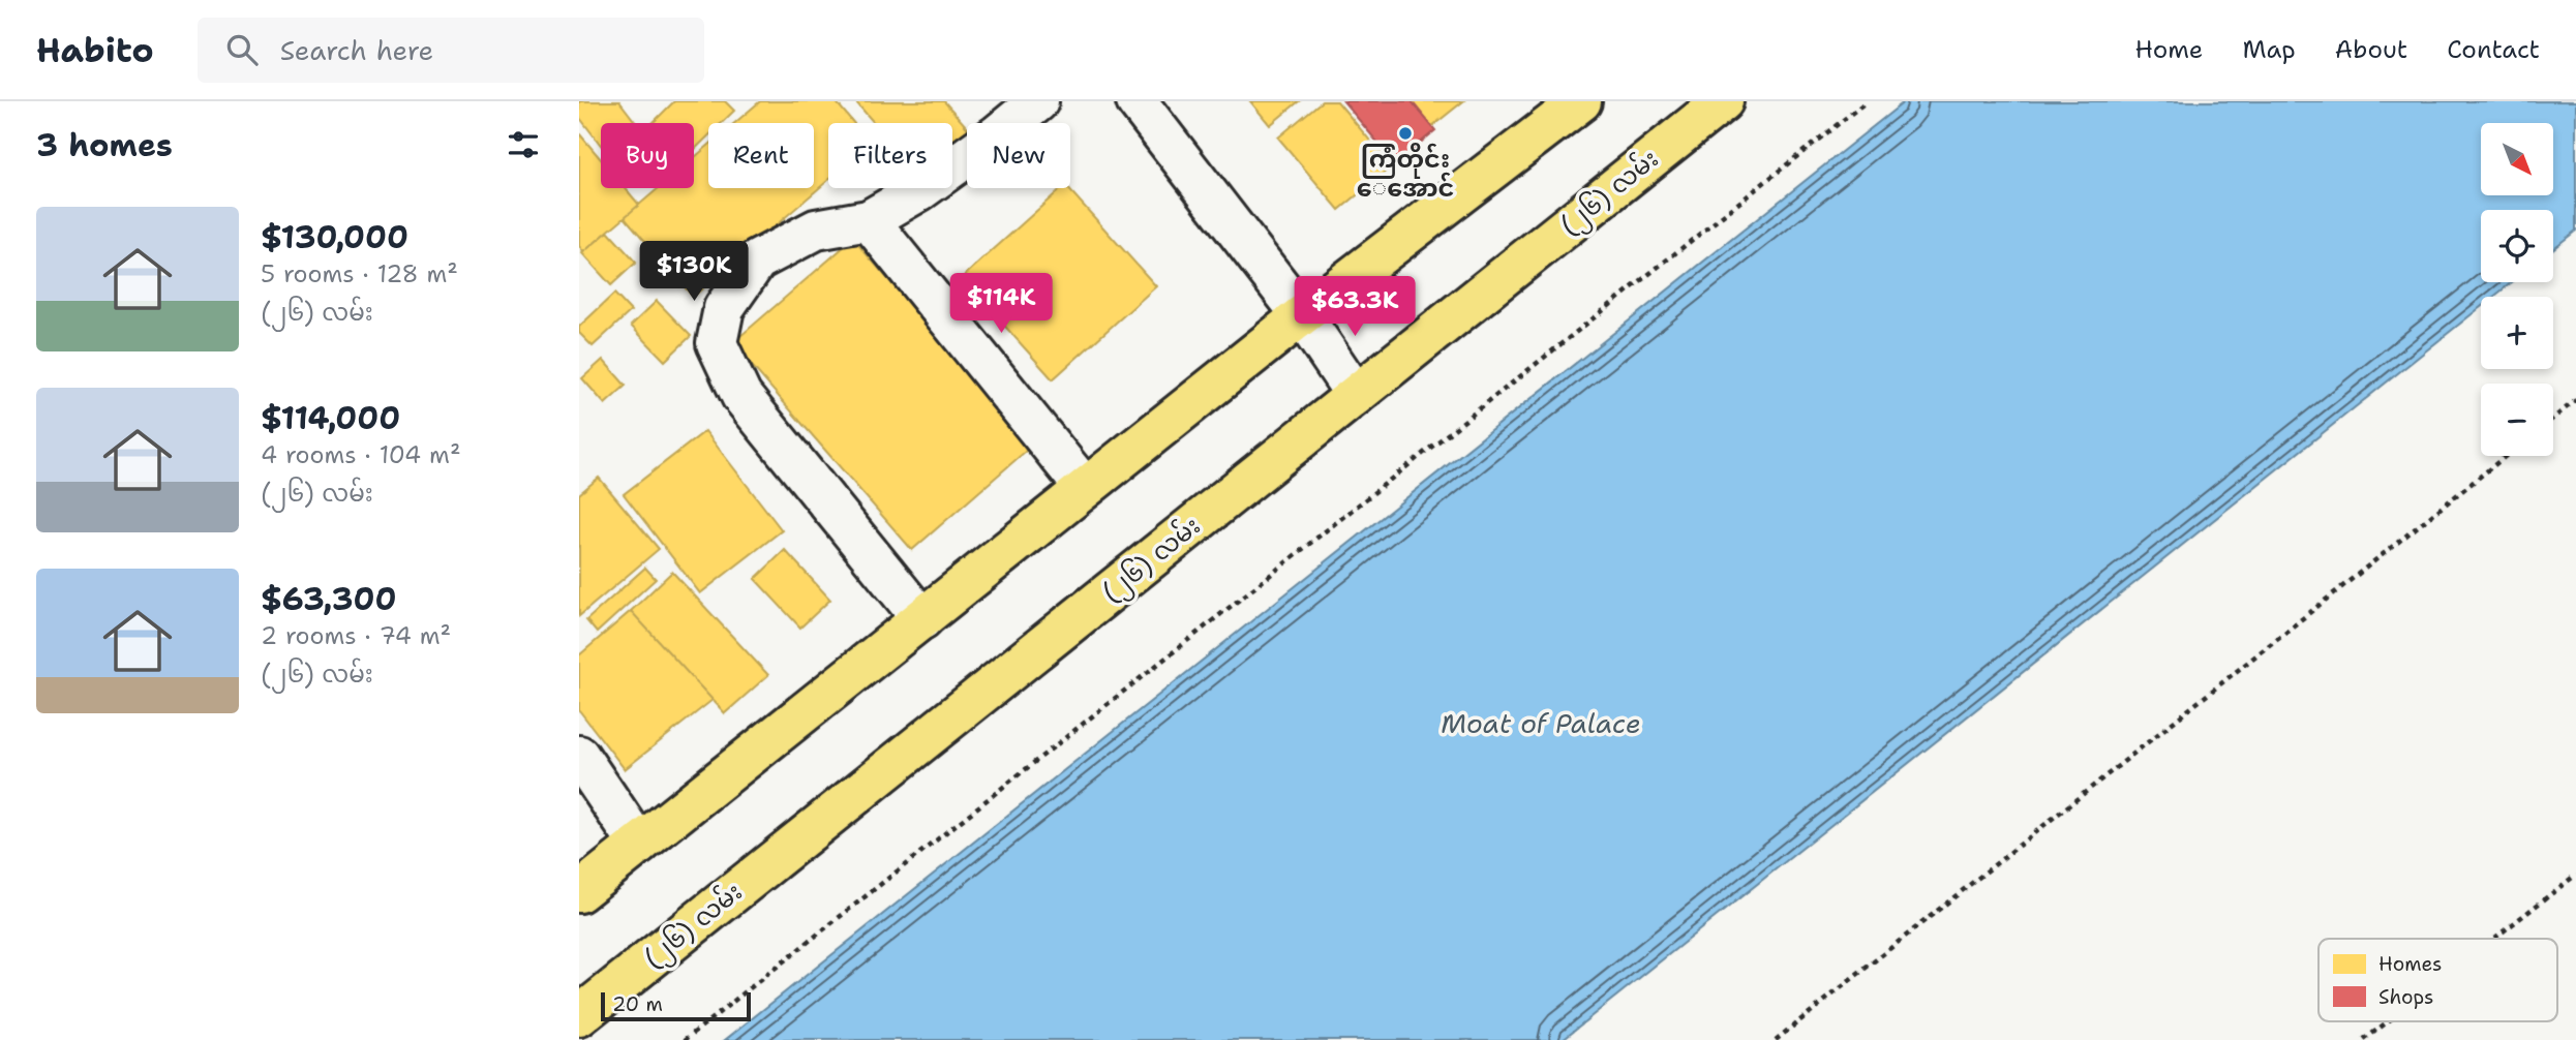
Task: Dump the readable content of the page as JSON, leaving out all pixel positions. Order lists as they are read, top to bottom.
{
  "streets": {
    "main road": ["(၂၆) လမ်း"]
  },
  "water": ["Moat of Palace"],
  "places": ["ကြံတိုင်း‌ ‌ေအောင်"],
  "legend": ["Homes", "Shops"],
  "scale_bar": "20 m",
  "north": "bottom right",
  "page": {
    "header": "Habito",
    "search": "Search here",
    "nav": [
      "Home",
      "Map",
      "About",
      "Contact"
    ],
    "heading": "3 homes",
    "map_buttons": ["+", "−"],
    "chip": [
      "Buy",
      "Rent",
      "Filters",
      "New"
    ],
    "list": [
      {
        "name": "$130,000",
        "note": "5 rooms · 128 m² · (၂၆) လမ်း"
      },
      {
        "name": "$114,000",
        "note": "4 rooms · 104 m² · (၂၆) လမ်း"
      },
      {
        "name": "$63,300",
        "note": "2 rooms · 74 m² · (၂၆) လမ်း"
      }
    ],
    "price": ["$130K", "$114K", "$63.3K"],
    "scale": "20 m"
  }
}
